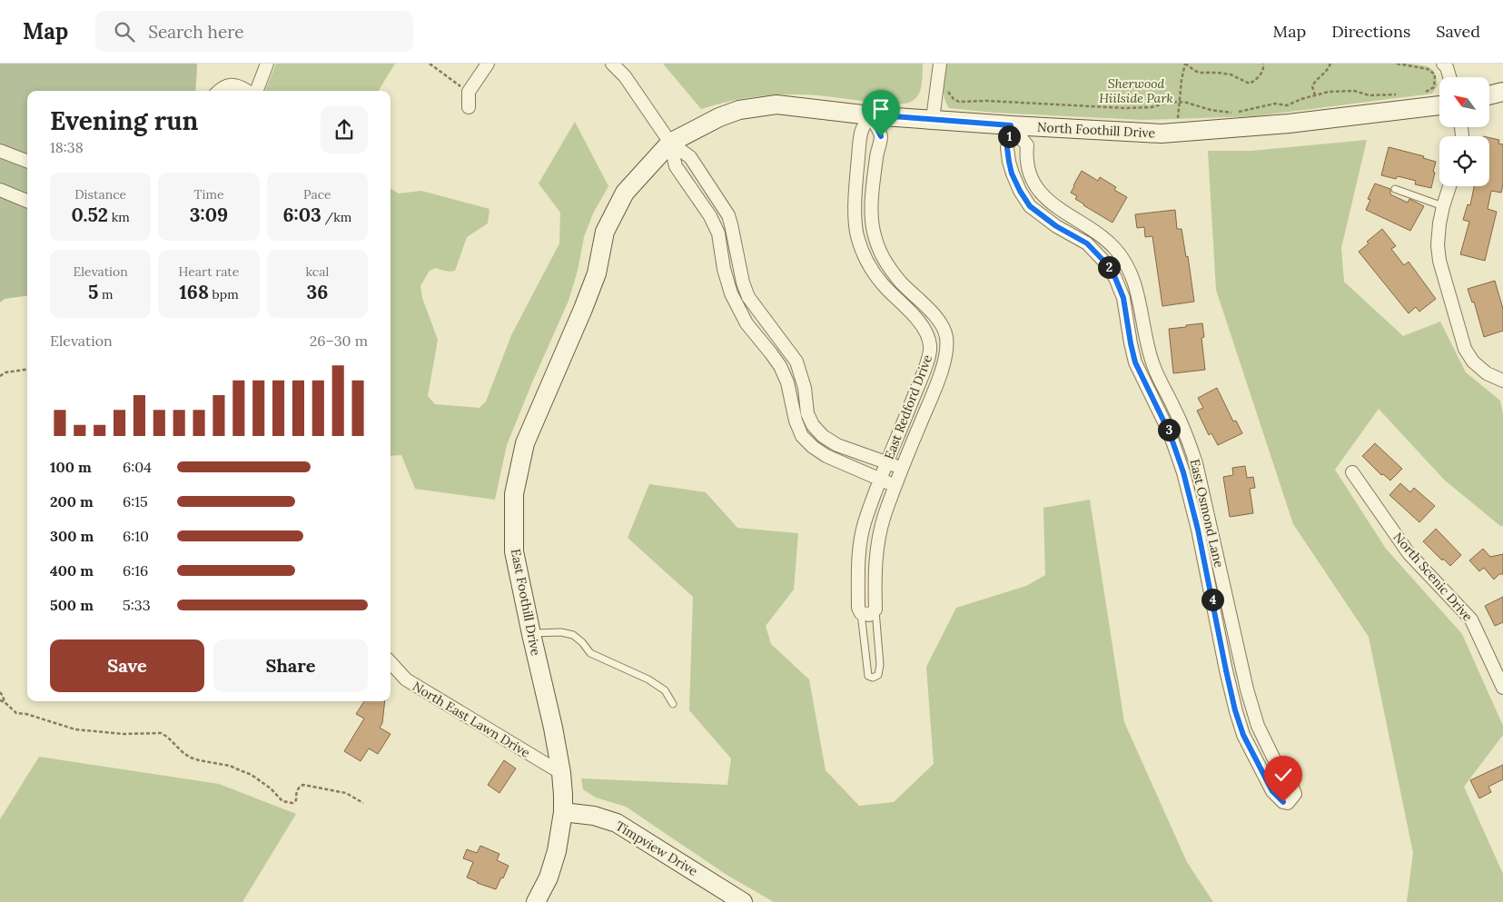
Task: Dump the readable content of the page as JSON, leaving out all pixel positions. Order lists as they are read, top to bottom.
{
  "streets": {
    "street": [
      "North Foothill Drive",
      "East Redford Drive",
      "East Osmond Lane",
      "North Scenic Drive",
      "East Foothill Drive",
      "North East Lawn Drive",
      "Timpview Drive"
    ]
  },
  "crossings": [
    ["North Foothill Drive", "East Redford Drive"],
    ["North Foothill Drive", "East Osmond Lane"],
    ["North Foothill Drive", "East Foothill Drive"],
    ["East Foothill Drive", "North East Lawn Drive"],
    ["East Foothill Drive", "Timpview Drive"]
  ],
  "parks": ["Sherwood Hiilside Park"],
  "north": "top left",
  "page": {
    "header": "Map",
    "search": "Search here",
    "nav": ["Map", "Directions", "Saved"],
    "heading": ["Evening run", "18:38"],
    "pins": [
      "1",
      "2",
      "3",
      "4"
    ],
    "stats": [
      ["Distance", "0.52 km"],
      ["Time", "3:09"],
      ["Pace", "6:03 /km"],
      ["Elevation", "5 m"],
      ["Heart rate", "168 bpm"],
      ["kcal", "36"]
    ],
    "chart": ["Elevation", "26–30 m"],
    "list": [
      {
        "name": "100 m",
        "note": "6:04"
      },
      {
        "name": "200 m",
        "note": "6:15"
      },
      {
        "name": "300 m",
        "note": "6:10"
      },
      {
        "name": "400 m",
        "note": "6:16"
      },
      {
        "name": "500 m",
        "note": "5:33"
      }
    ],
    "buttons": ["Save", "Share"]
  }
}
